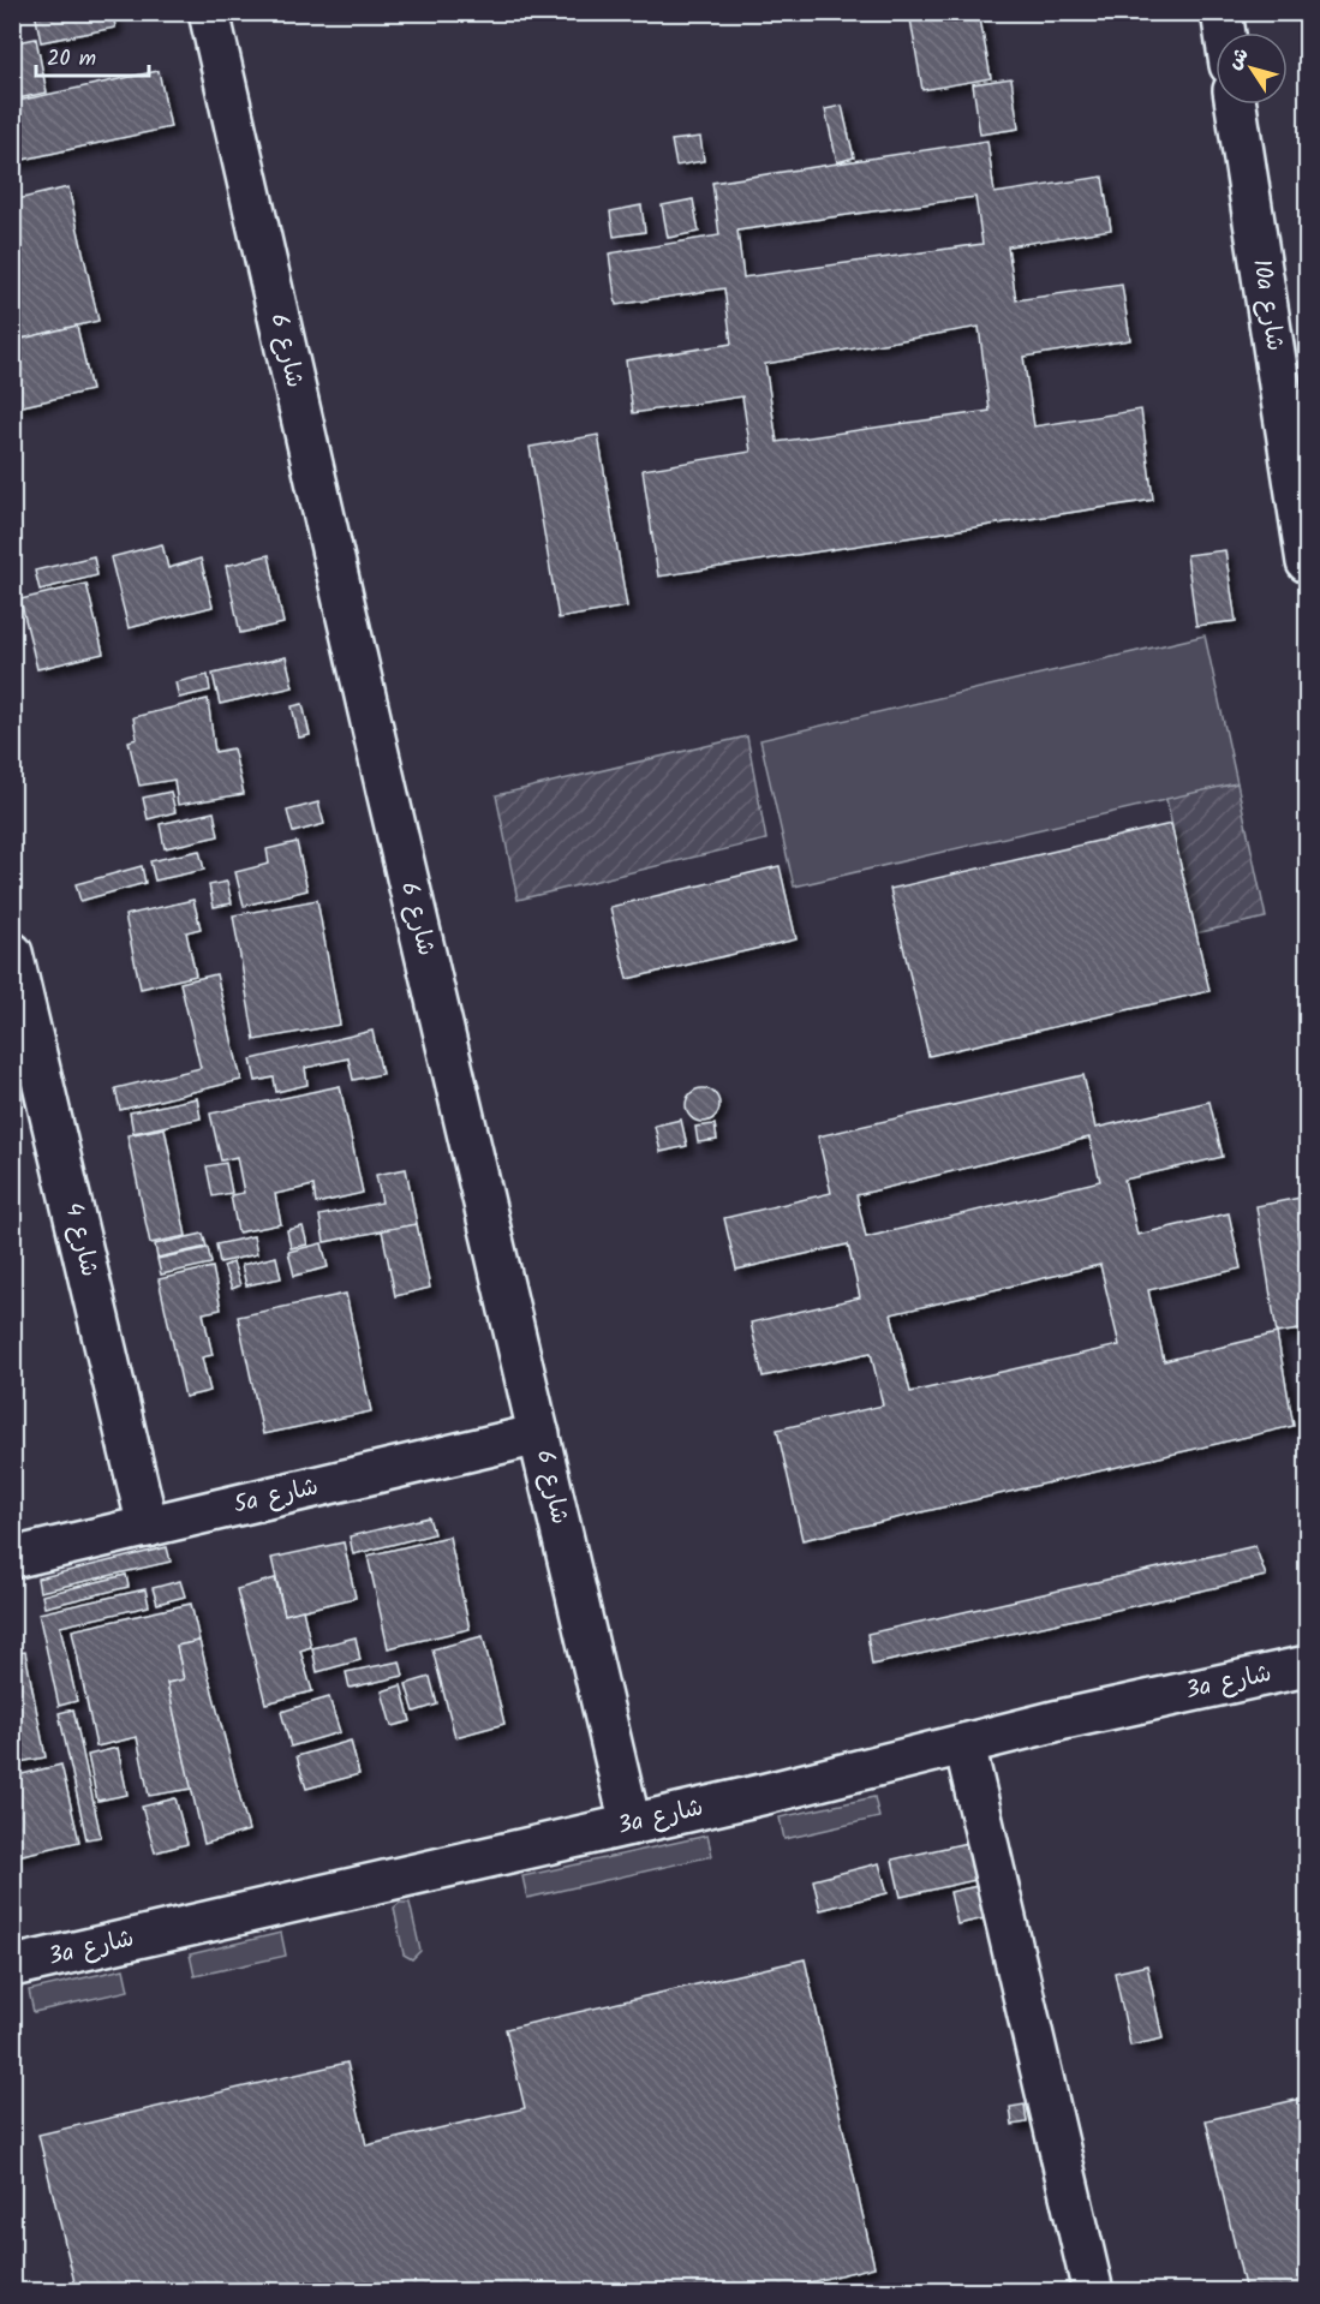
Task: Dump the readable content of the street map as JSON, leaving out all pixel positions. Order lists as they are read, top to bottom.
{
  "streets": {
    "street": [
      "10a شارع",
      "شارع 6",
      "شارع 4",
      "5a شارع",
      "3a شارع"
    ]
  },
  "crossings": [
    ["شارع 6", "5a شارع"],
    ["شارع 6", "3a شارع"],
    ["شارع 4", "5a شارع"]
  ],
  "scale_bar": "20 m",
  "north": "top left"
}
